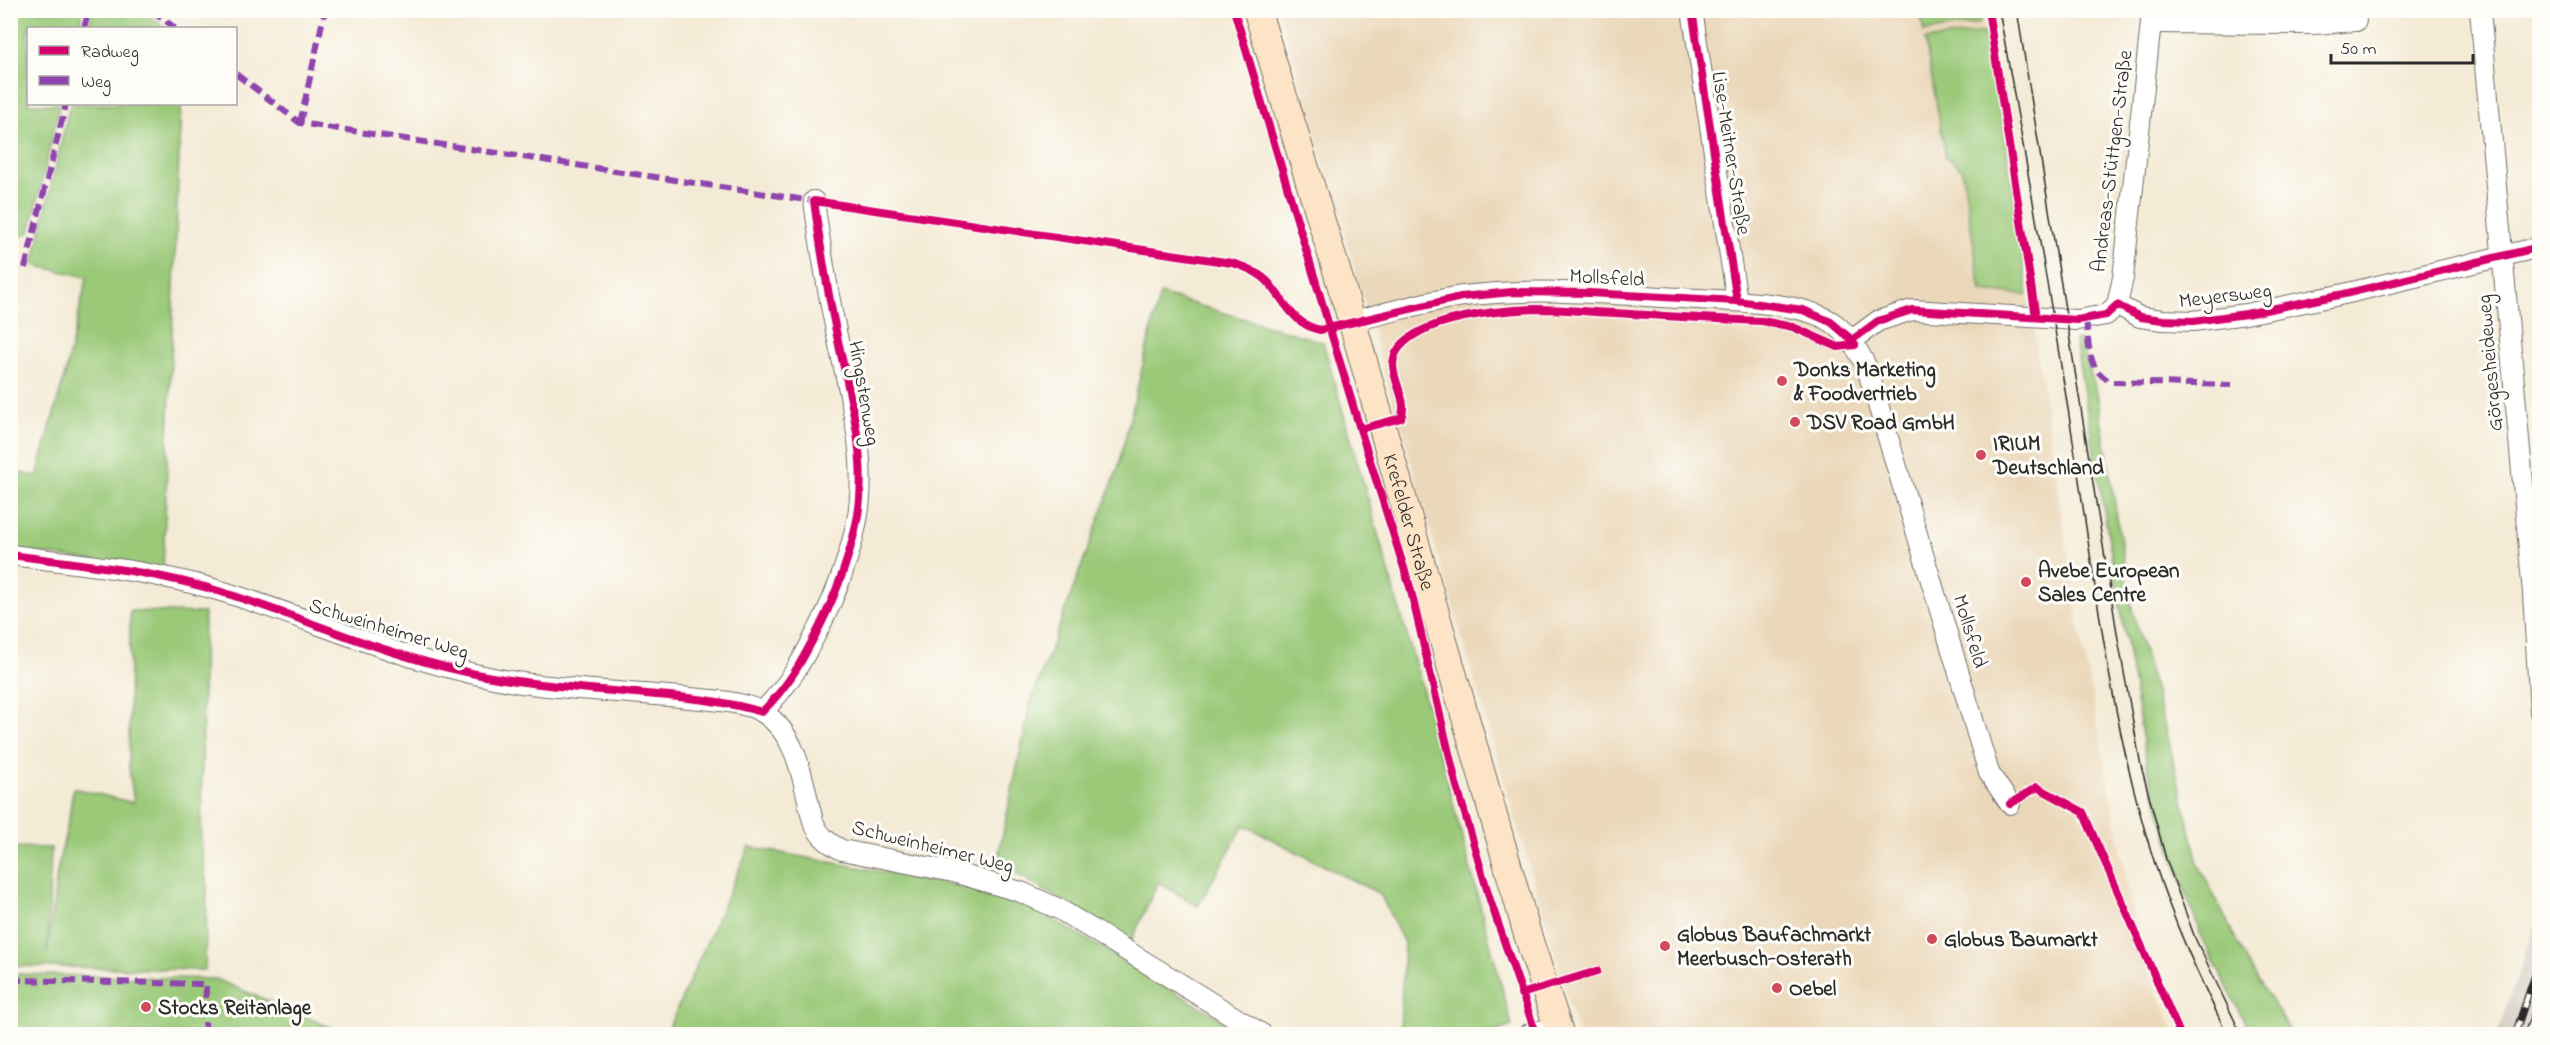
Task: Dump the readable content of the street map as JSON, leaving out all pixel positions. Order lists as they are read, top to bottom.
{
  "streets": {
    "main road": ["Krefelder Straße"],
    "street": [
      "Lise-Meitner-Straße",
      "Andreas-Stüttgen-Straße",
      "Mollsfeld",
      "Meyersweg",
      "Görgesheideweg",
      "Hingstenweg",
      "Schweinheimer Weg"
    ]
  },
  "crossings": [
    ["Lise-Meitner-Straße", "Mollsfeld"],
    ["Andreas-Stüttgen-Straße", "Meyersweg"],
    ["Mollsfeld", "Krefelder Straße"],
    ["Meyersweg", "Görgesheideweg"],
    ["Hingstenweg", "Schweinheimer Weg"]
  ],
  "places": [
    "Donks Marketing & Foodvertrieb",
    "DSV Road GmbH",
    "IRIUM Deutschland",
    "Avebe European Sales Centre",
    "Globus Baumarkt",
    "Globus Baufachmarkt Meerbusch-Osterath",
    "Oebel",
    "Stocks Reitanlage"
  ],
  "legend": ["Radweg", "Weg"],
  "scale_bar": "50 m"
}
